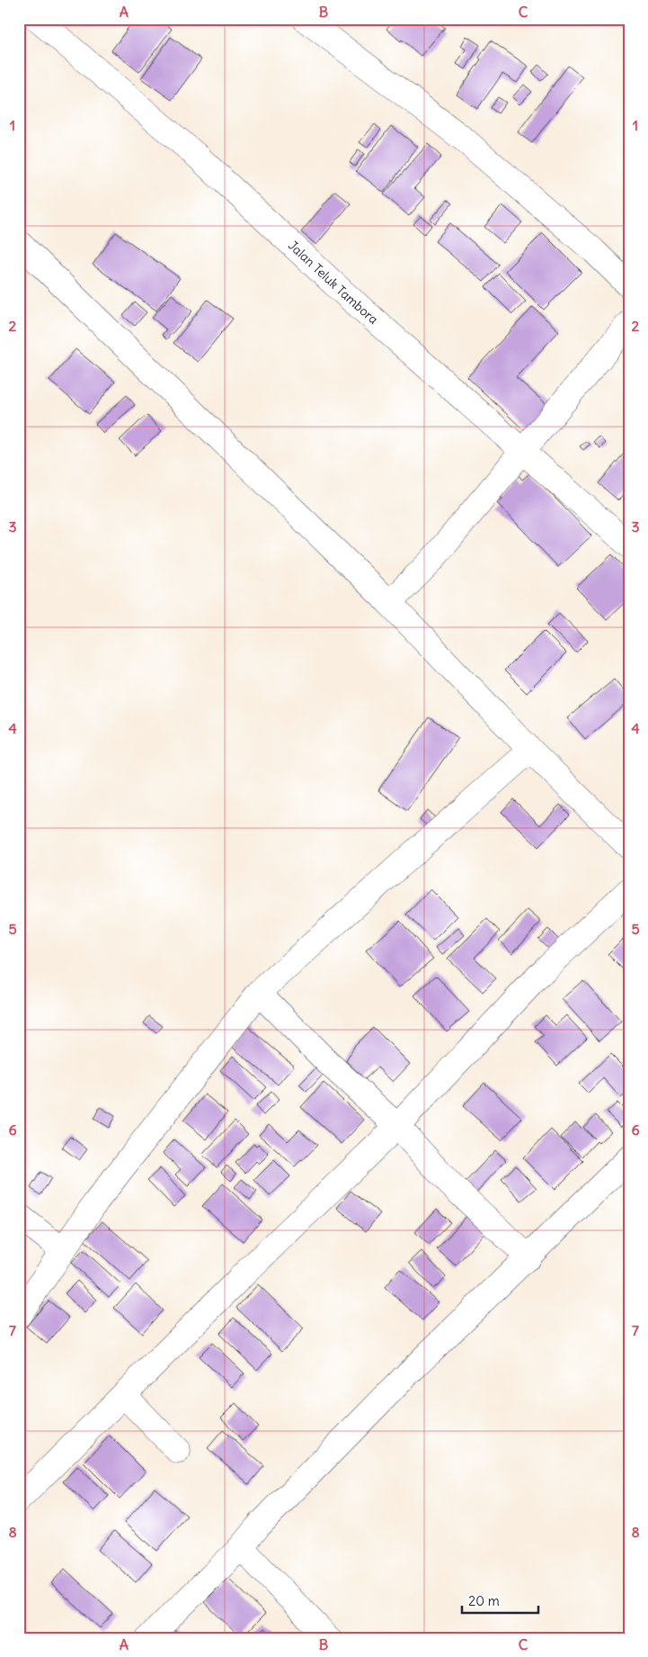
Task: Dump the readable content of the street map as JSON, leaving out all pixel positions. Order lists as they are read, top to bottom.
{
  "streets": {
    "street": ["Jalan Teluk Tambora"]
  },
  "scale_bar": "20 m",
  "grid": {
    "columns": ["A", "B", "C"],
    "rows": [
      "1",
      "2",
      "3",
      "4",
      "5",
      "6",
      "7",
      "8"
    ]
  }
}
